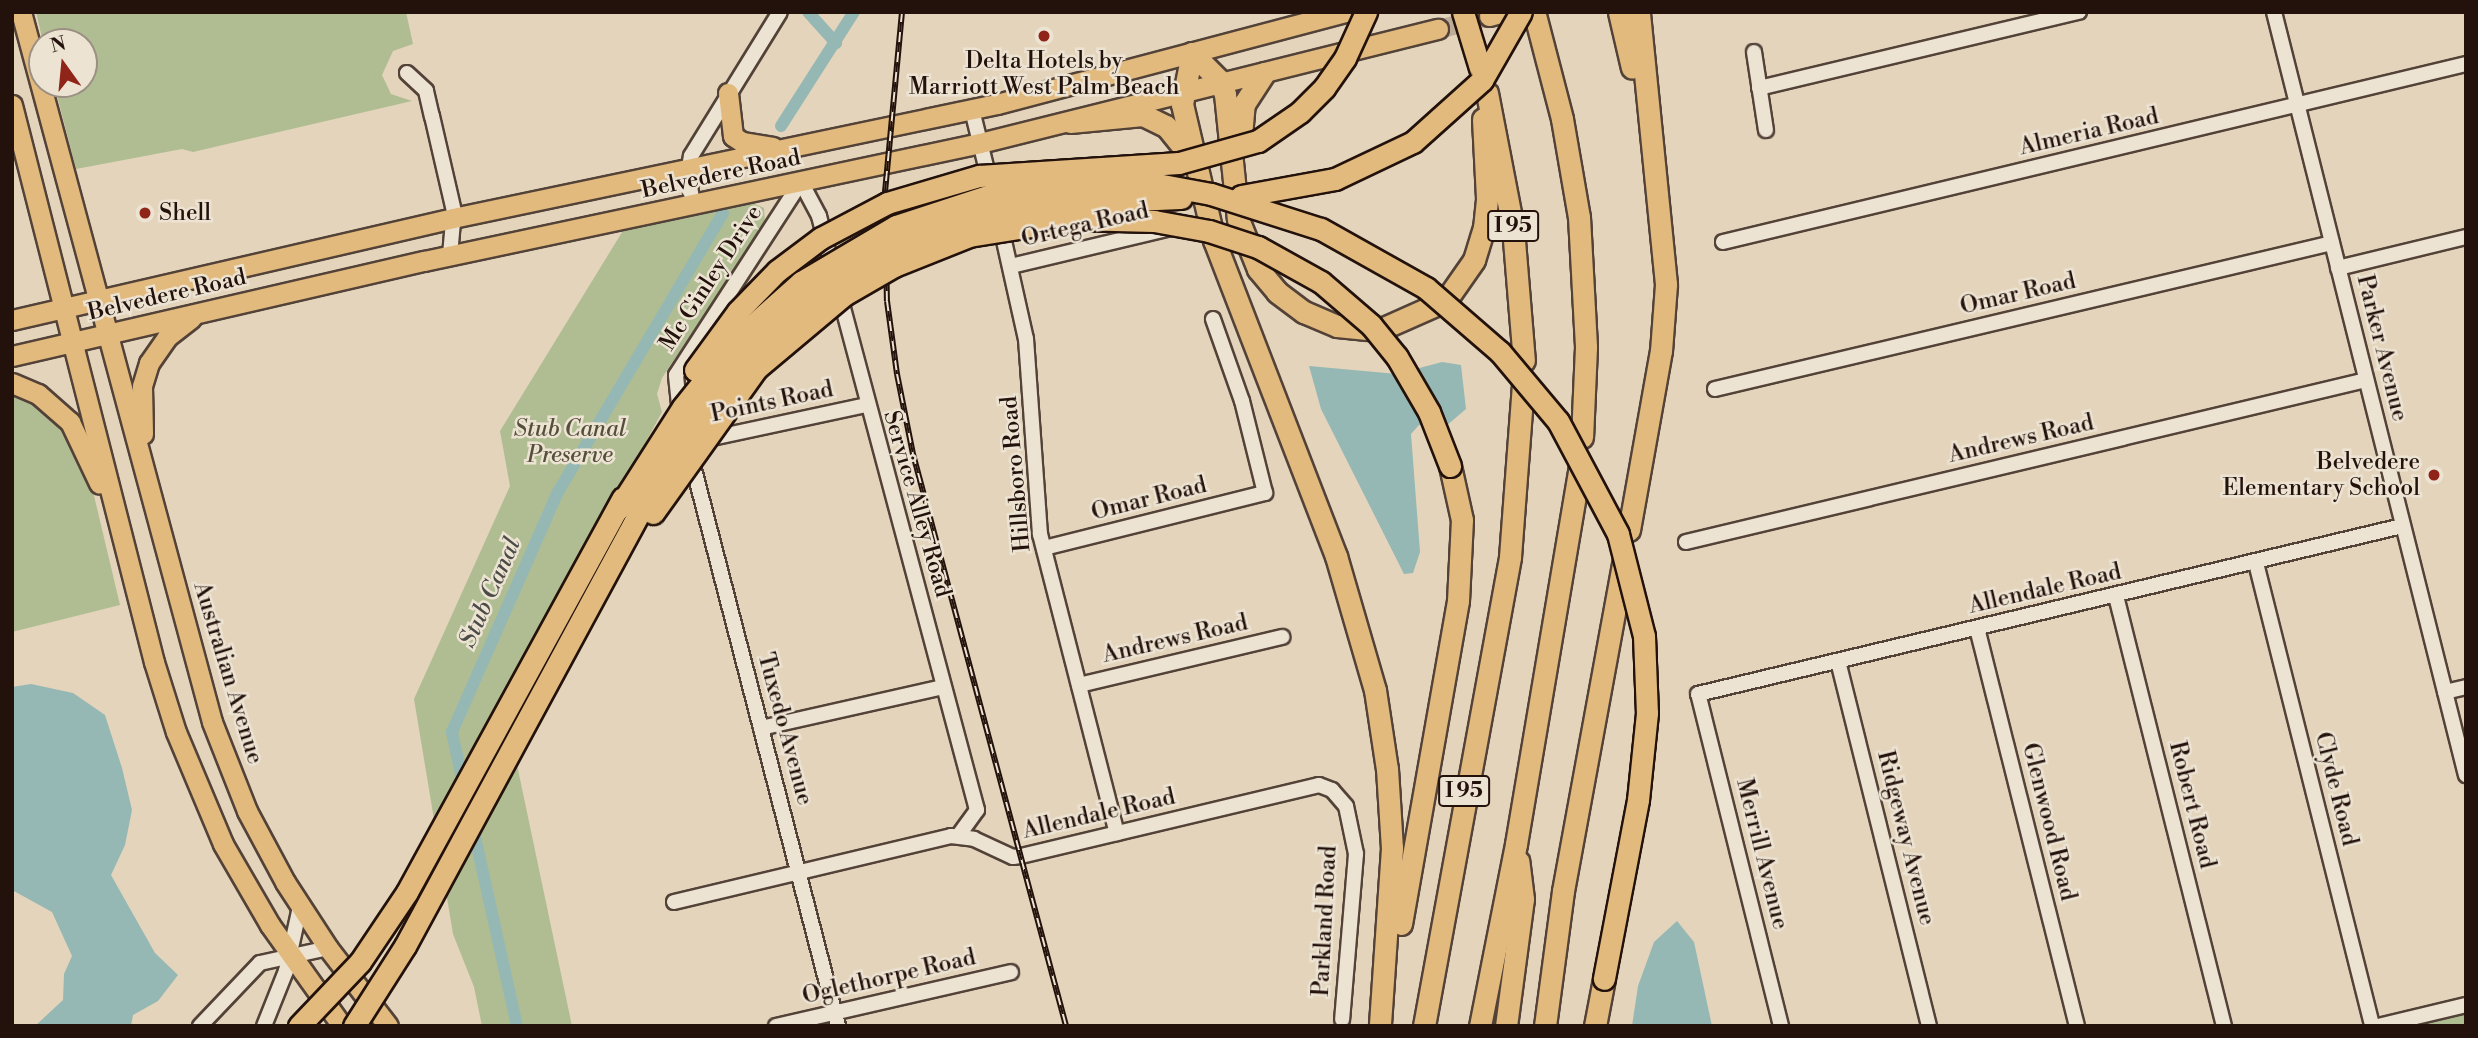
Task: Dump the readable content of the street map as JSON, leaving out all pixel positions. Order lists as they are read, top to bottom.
{
  "streets": {
    "highway": ["I 95"],
    "main road": ["Belvedere Road", "Australian Avenue"],
    "street": [
      "Almeria Road",
      "Ortega Road",
      "Mc Ginley Drive",
      "Omar Road",
      "Parker Avenue",
      "Points Road",
      "Andrews Road",
      "Hillsboro Road",
      "Service Alley Road",
      "Allendale Road",
      "Tuxedo Avenue",
      "Clyde Road",
      "Robert Road",
      "Glenwood Road",
      "Ridgeway Avenue",
      "Merrill Avenue",
      "Parkland Road",
      "Oglethorpe Road"
    ]
  },
  "crossings": [
    ["Almeria Road", "Parker Avenue"],
    ["Belvedere Road", "Mc Ginley Drive"],
    ["Belvedere Road", "Hillsboro Road"],
    ["Belvedere Road", "Service Alley Road"],
    ["Belvedere Road", "Australian Avenue"],
    ["Ortega Road", "Hillsboro Road"],
    ["Mc Ginley Drive", "Points Road"],
    ["Mc Ginley Drive", "Service Alley Road"],
    ["Mc Ginley Drive", "Tuxedo Avenue"],
    ["Omar Road", "Parker Avenue"],
    ["Omar Road", "Hillsboro Road"],
    ["Parker Avenue", "Andrews Road"],
    ["Parker Avenue", "Allendale Road"],
    ["Points Road", "Service Alley Road"],
    ["Points Road", "Tuxedo Avenue"],
    ["Andrews Road", "Hillsboro Road"],
    ["Hillsboro Road", "Allendale Road"],
    ["Service Alley Road", "Allendale Road"],
    ["Allendale Road", "Clyde Road"],
    ["Allendale Road", "Robert Road"],
    ["Allendale Road", "Glenwood Road"],
    ["Allendale Road", "Ridgeway Avenue"],
    ["Allendale Road", "Merrill Avenue"],
    ["Allendale Road", "Parkland Road"],
    ["Tuxedo Avenue", "Oglethorpe Road"]
  ],
  "water": ["Stub Canal"],
  "parks": ["Stub Canal Preserve"],
  "places": ["Delta Hotels by Marriott West Palm Beach", "Shell", "Belvedere Elementary School"],
  "north": "top"
}
